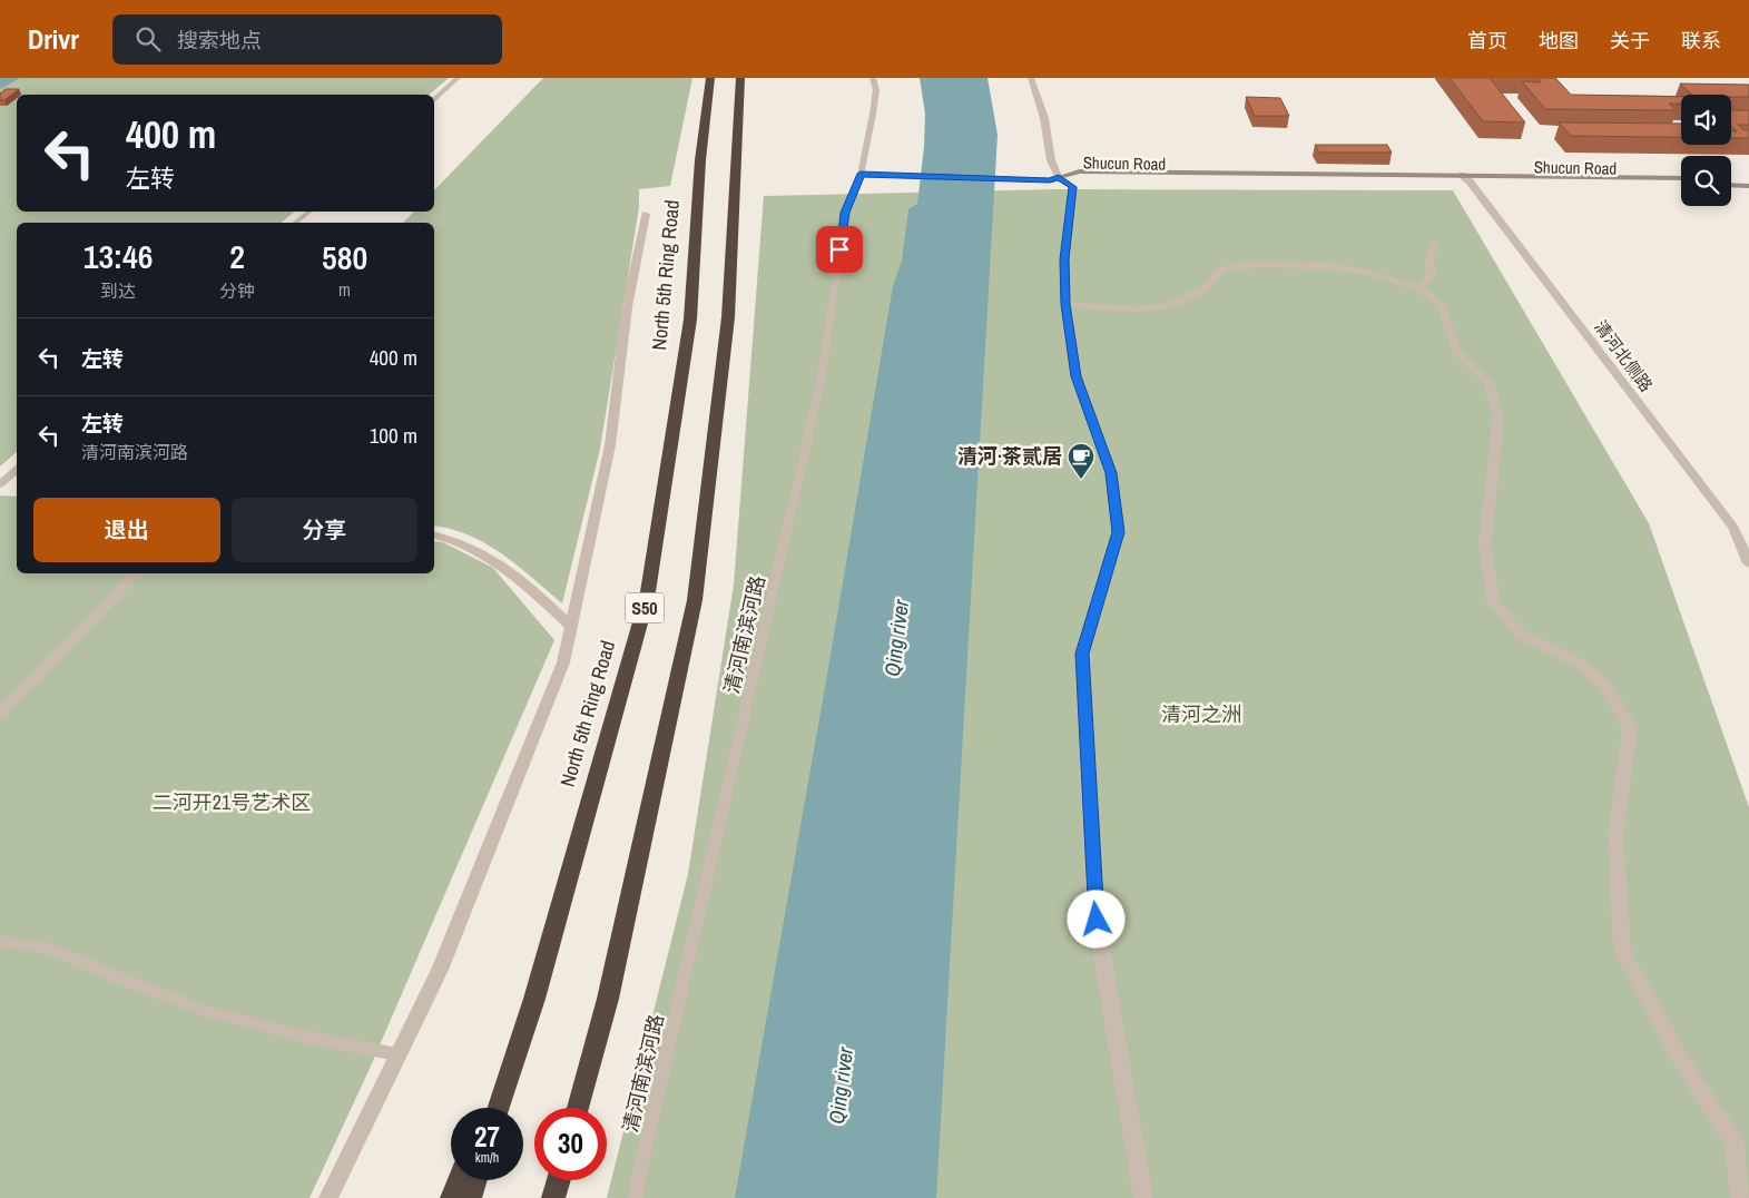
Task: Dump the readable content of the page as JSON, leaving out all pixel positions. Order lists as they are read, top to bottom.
{
  "streets": {
    "highway": ["North 5th Ring Road", "S50"],
    "main road": ["Shucun Road"],
    "street": ["清河北侧路"],
    "lane": ["清河南滨河路"]
  },
  "crossings": [
    ["Shucun Road", "清河北侧路"]
  ],
  "water": ["Qing river"],
  "parks": ["清河之洲", "二河开21号艺术区"],
  "places": {
    "cafe": ["清河·茶贰居"]
  },
  "page": {
    "header": "Drivr",
    "search": "搜索地点",
    "nav": [
      "首页",
      "地图",
      "关于",
      "联系"
    ],
    "turn": ["400 m", "左转"],
    "eta": [
      "13:46",
      "到达",
      "2",
      "分钟",
      "580",
      "m"
    ],
    "list": [
      {
        "name": "左转",
        "value": "400 m"
      },
      {
        "name": "左转",
        "note": "清河南滨河路",
        "value": "100 m"
      }
    ],
    "buttons": ["退出", "分享"],
    "speed": "27 km/h",
    "limit": "30"
  }
}
